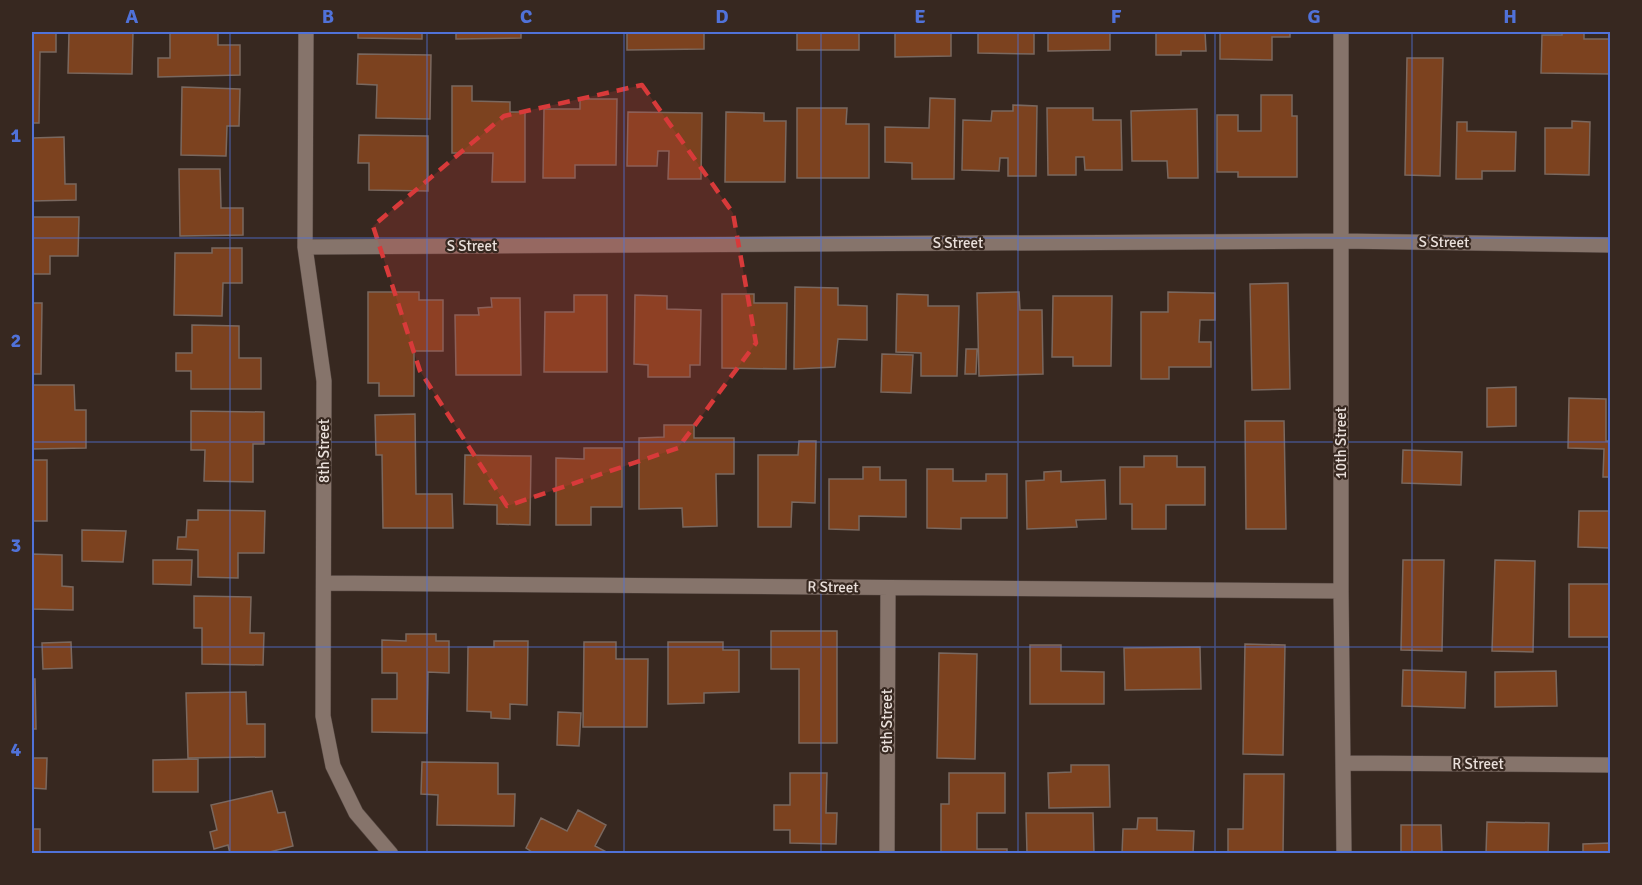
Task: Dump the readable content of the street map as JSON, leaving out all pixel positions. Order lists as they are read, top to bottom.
{
  "streets": {
    "street": [
      "S Street",
      "10th Street",
      "8th Street",
      "R Street",
      "9th Street"
    ]
  },
  "crossings": [
    ["S Street", "10th Street"],
    ["S Street", "8th Street"],
    ["10th Street", "R Street"],
    ["8th Street", "R Street"],
    ["R Street", "9th Street"]
  ],
  "grid": {
    "columns": [
      "A",
      "B",
      "C",
      "D",
      "E",
      "F",
      "G",
      "H"
    ],
    "rows": [
      "1",
      "2",
      "3",
      "4"
    ]
  }
}
